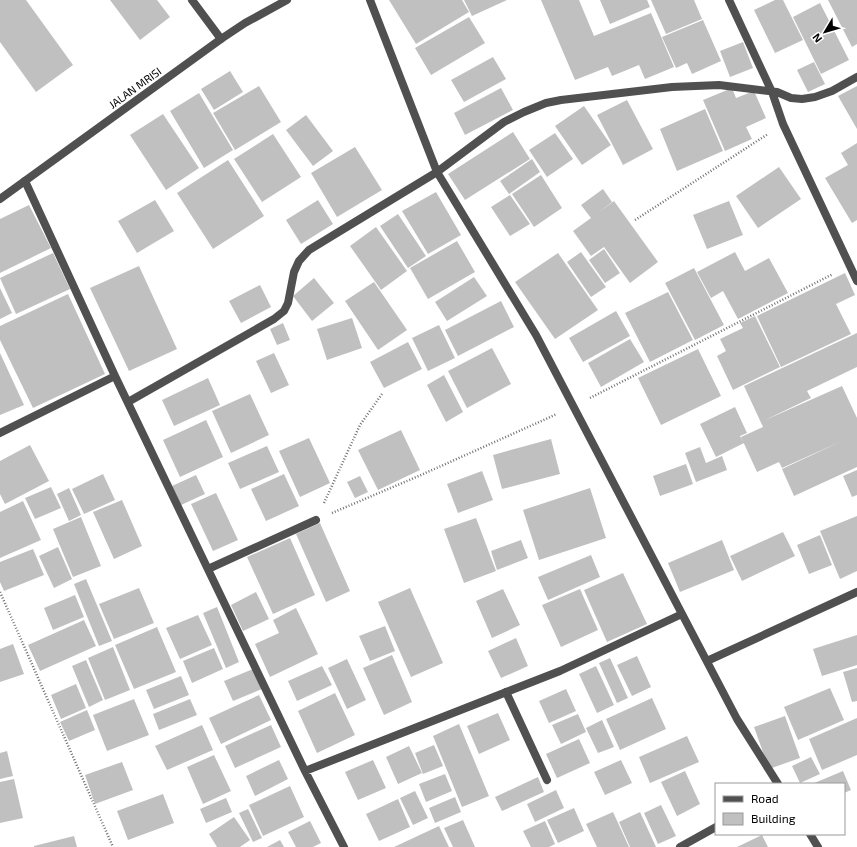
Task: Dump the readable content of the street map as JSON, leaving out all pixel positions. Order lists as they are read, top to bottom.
{
  "streets": {
    "street": ["JALAN MRISI"]
  },
  "legend": ["Road", "Building"],
  "north": "bottom left"
}
